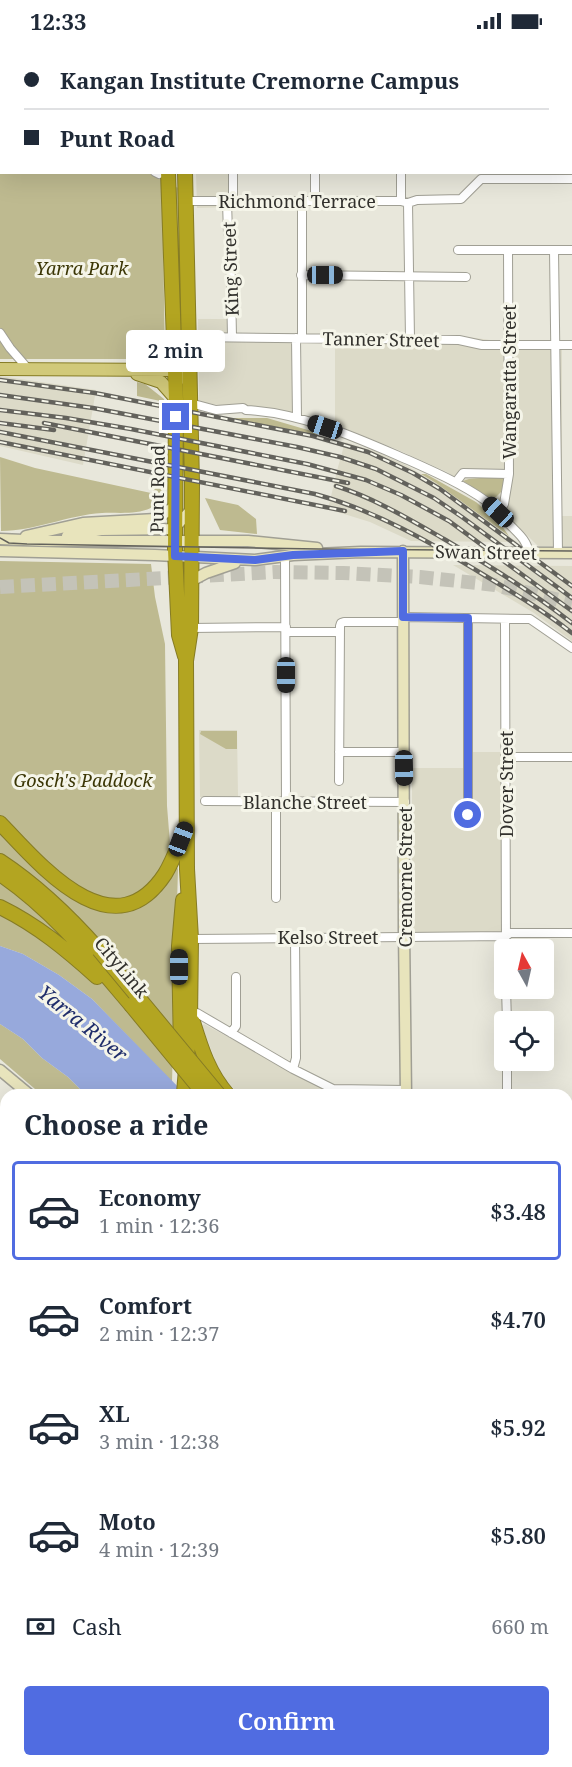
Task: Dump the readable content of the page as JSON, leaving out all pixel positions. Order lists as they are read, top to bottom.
{
  "streets": {
    "highway": ["Punt Road", "CityLink"],
    "main road": ["Swan Street", "Cremorne Street"],
    "street": [
      "Richmond Terrace",
      "King Street",
      "Tanner Street",
      "Wangaratta Street",
      "Dover Street",
      "Blanche Street",
      "Kelso Street"
    ]
  },
  "crossings": [
    ["Richmond Terrace", "King Street"],
    ["Richmond Terrace", "Punt Road"],
    ["King Street", "Tanner Street"],
    ["Tanner Street", "Wangaratta Street"],
    ["Tanner Street", "Punt Road"],
    ["Punt Road", "Swan Street"],
    ["Punt Road", "Kelso Street"],
    ["Swan Street", "Cremorne Street"],
    ["Dover Street", "Kelso Street"],
    ["Blanche Street", "Cremorne Street"],
    ["Cremorne Street", "Kelso Street"]
  ],
  "water": ["Yarra River"],
  "parks": ["Yarra Park", "Gosch's Paddock"],
  "north": "top",
  "page": {
    "status": "12:33",
    "banner": ["Kangan Institute Cremorne Campus", "Punt Road"],
    "bubble": "2 min",
    "heading": "Choose a ride",
    "list": [
      {
        "name": "Economy",
        "note": "1 min · 12:36",
        "value": "$3.48"
      },
      {
        "name": "Comfort",
        "note": "2 min · 12:37",
        "value": "$4.70"
      },
      {
        "name": "XL",
        "note": "3 min · 12:38",
        "value": "$5.92"
      },
      {
        "name": "Moto",
        "note": "4 min · 12:39",
        "value": "$5.80"
      }
    ],
    "pay": ["Cash", "660 m"],
    "buttons": "Confirm"
  }
}
